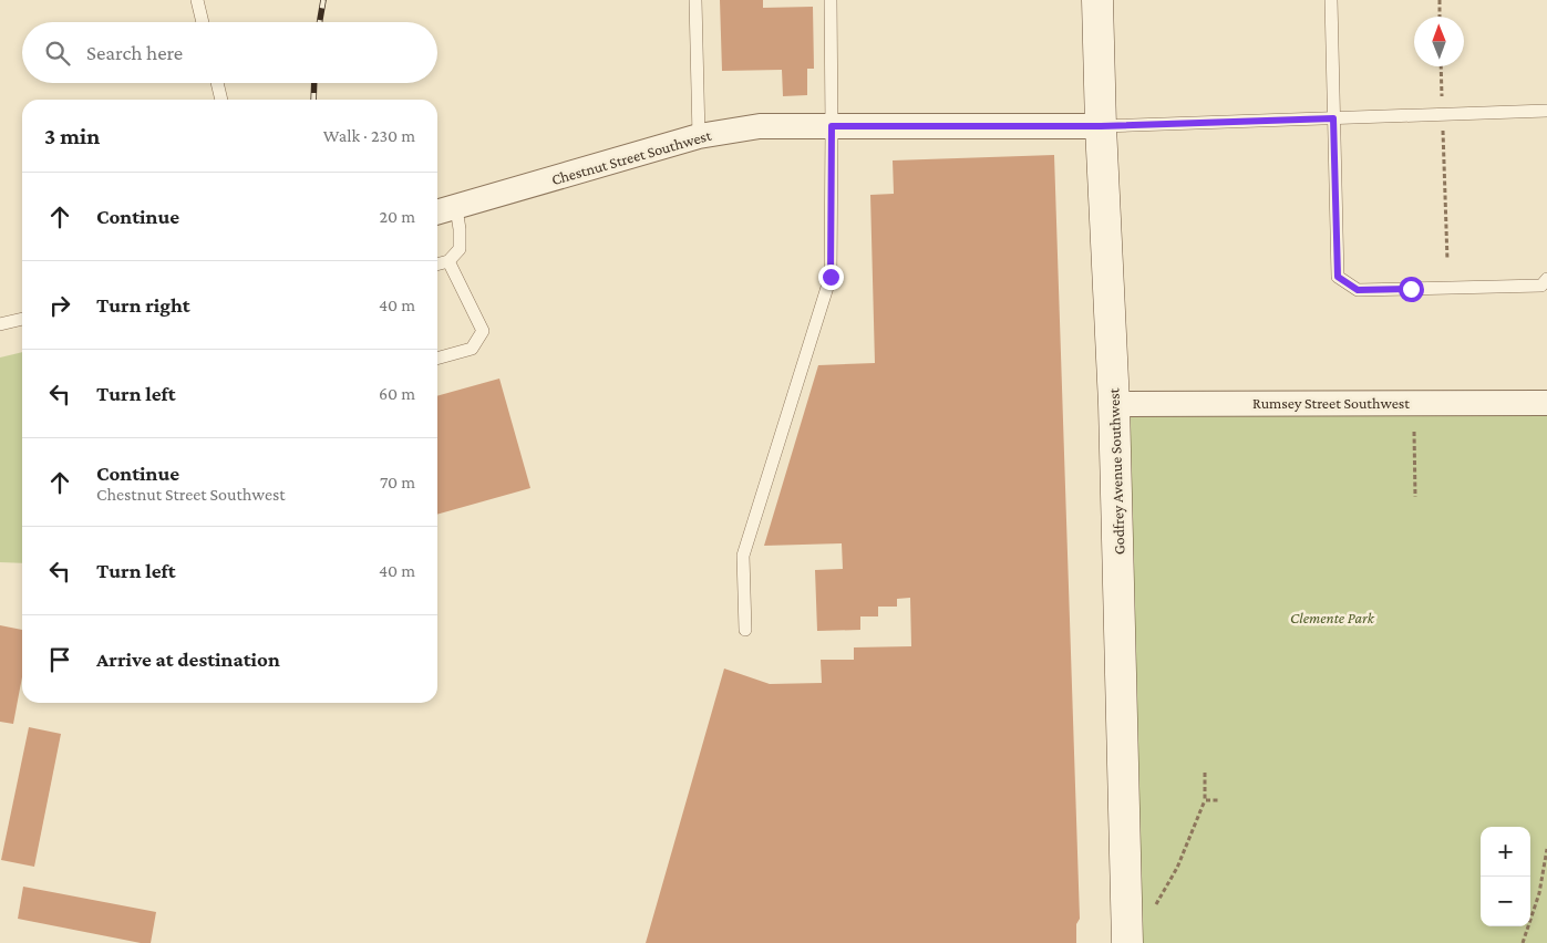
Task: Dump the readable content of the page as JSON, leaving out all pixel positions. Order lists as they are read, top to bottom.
{
  "streets": {
    "main road": ["Godfrey Avenue Southwest"],
    "street": ["Chestnut Street Southwest", "Rumsey Street Southwest"]
  },
  "crossings": [
    ["Chestnut Street Southwest", "Godfrey Avenue Southwest"],
    ["Rumsey Street Southwest", "Godfrey Avenue Southwest"]
  ],
  "parks": ["Clemente Park"],
  "north": "top",
  "page": {
    "search": "Search here",
    "heading": ["3 min", "Walk · 230 m"],
    "list": [
      ["Continue", "20 m"],
      ["Turn right", "40 m"],
      ["Turn left", "60 m"],
      ["Continue", "Chestnut Street Southwest", "70 m"],
      ["Turn left", "40 m"],
      "Arrive at destination"
    ],
    "map_buttons": ["+", "−"]
  }
}
